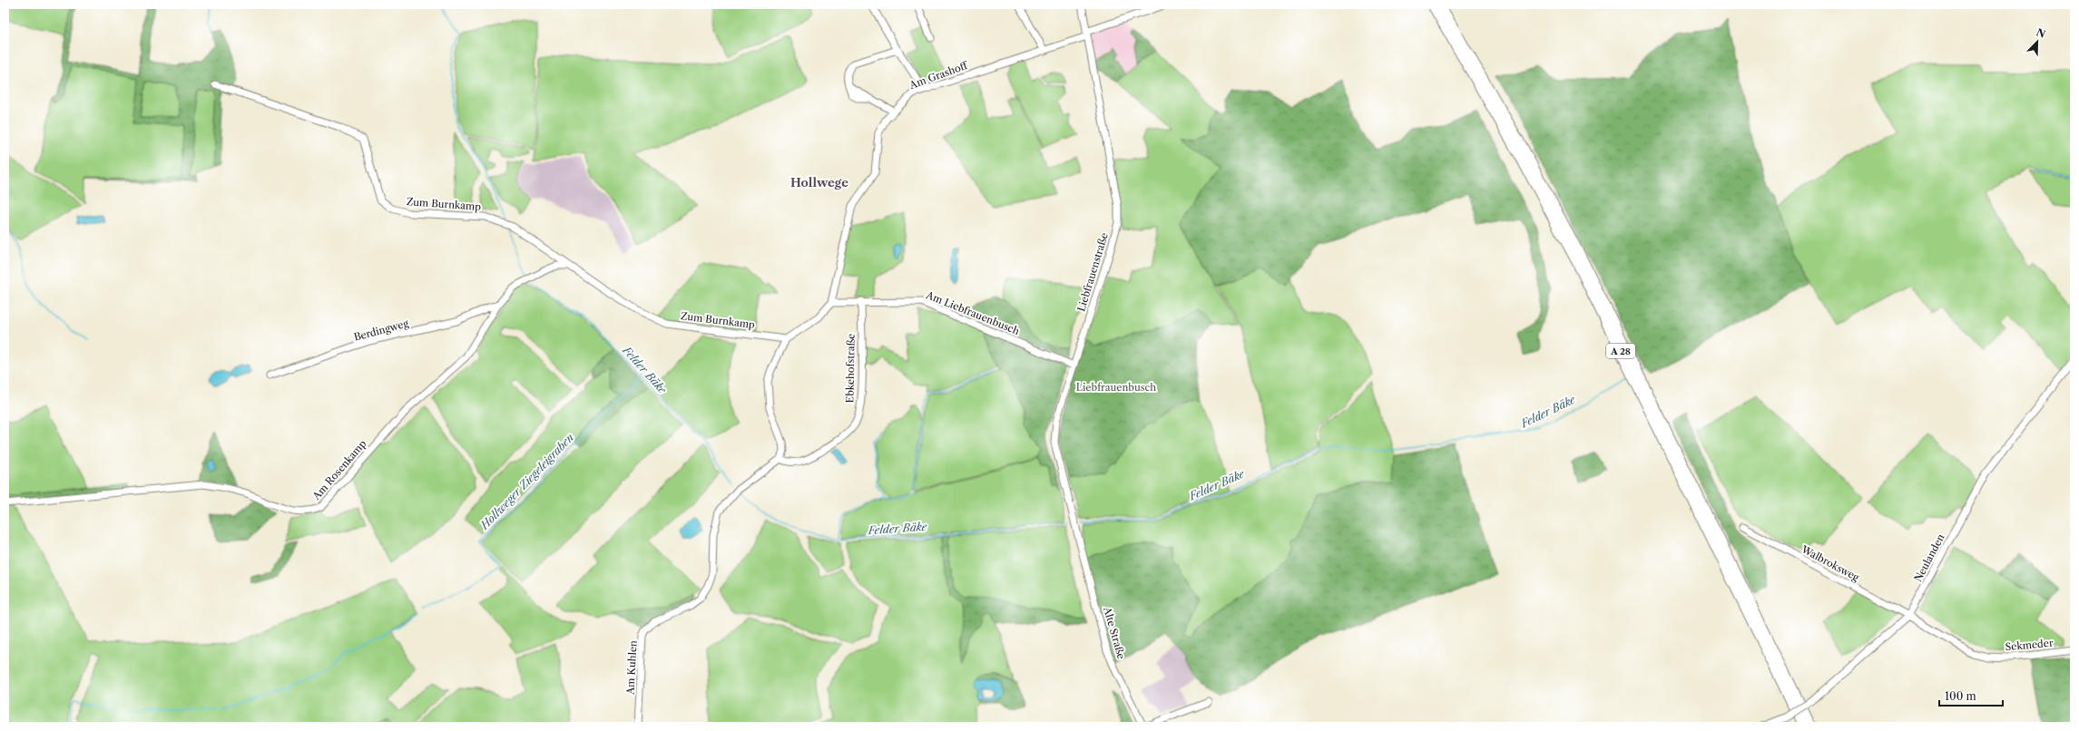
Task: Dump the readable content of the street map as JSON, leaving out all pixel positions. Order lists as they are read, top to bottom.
{
  "streets": {
    "highway": ["A 28"],
    "street": [
      "Am Grashoff",
      "Zum Burnkamp",
      "Liebfrauenstraße",
      "Am Liebfrauenbusch",
      "Berdingweg",
      "Ebkehofstraße",
      "Am Rosenkamp",
      "Neulanden",
      "Walbroksweg",
      "Alte Straße",
      "Sekmeder",
      "Am Kuhlen"
    ]
  },
  "crossings": [
    ["Am Grashoff", "Liebfrauenstraße"],
    ["Am Grashoff", "Am Liebfrauenbusch"],
    ["Zum Burnkamp", "Am Rosenkamp"],
    ["Liebfrauenstraße", "Am Liebfrauenbusch"],
    ["Liebfrauenstraße", "Alte Straße"],
    ["Am Liebfrauenbusch", "Ebkehofstraße"],
    ["Berdingweg", "Am Rosenkamp"],
    ["Ebkehofstraße", "Am Kuhlen"],
    ["Neulanden", "Walbroksweg"],
    ["Neulanden", "Sekmeder"],
    ["Walbroksweg", "Sekmeder"]
  ],
  "districts": ["Hollwege"],
  "water": ["Felder Bäke", "Hollweger Ziegeleigraben"],
  "parks": ["Liebfrauenbusch"],
  "scale_bar": "100 m",
  "north": "top right"
}
